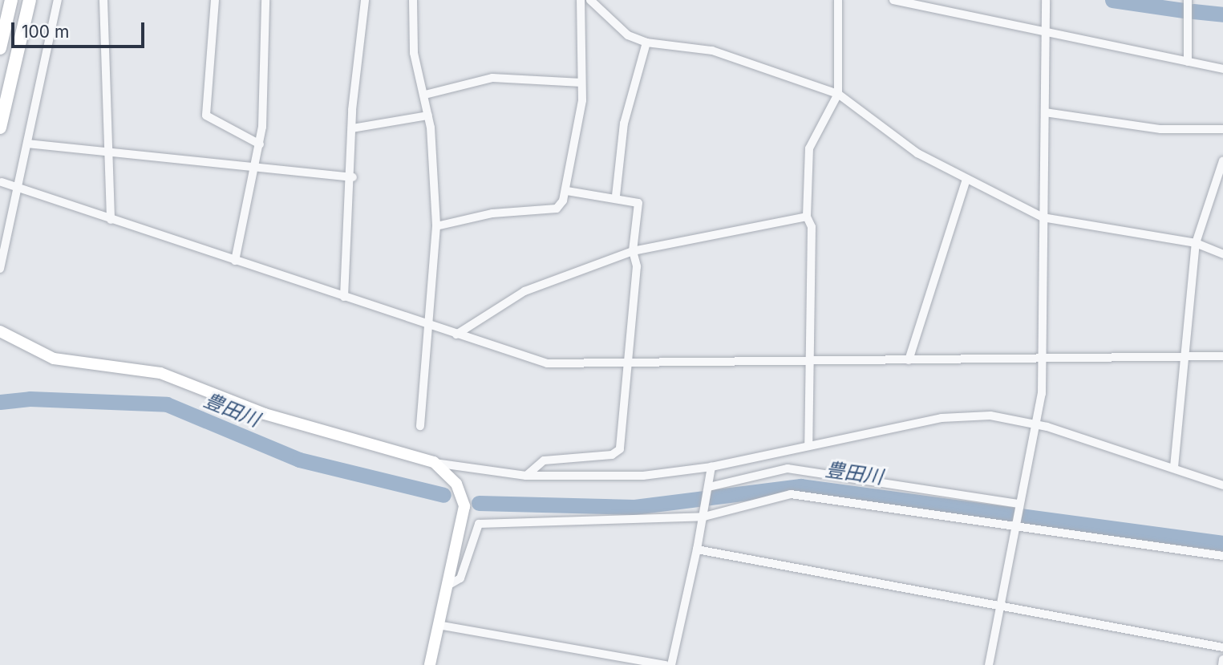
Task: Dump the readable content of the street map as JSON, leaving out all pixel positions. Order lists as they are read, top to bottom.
{
  "water": ["豊田川"],
  "scale_bar": "100 m"
}
